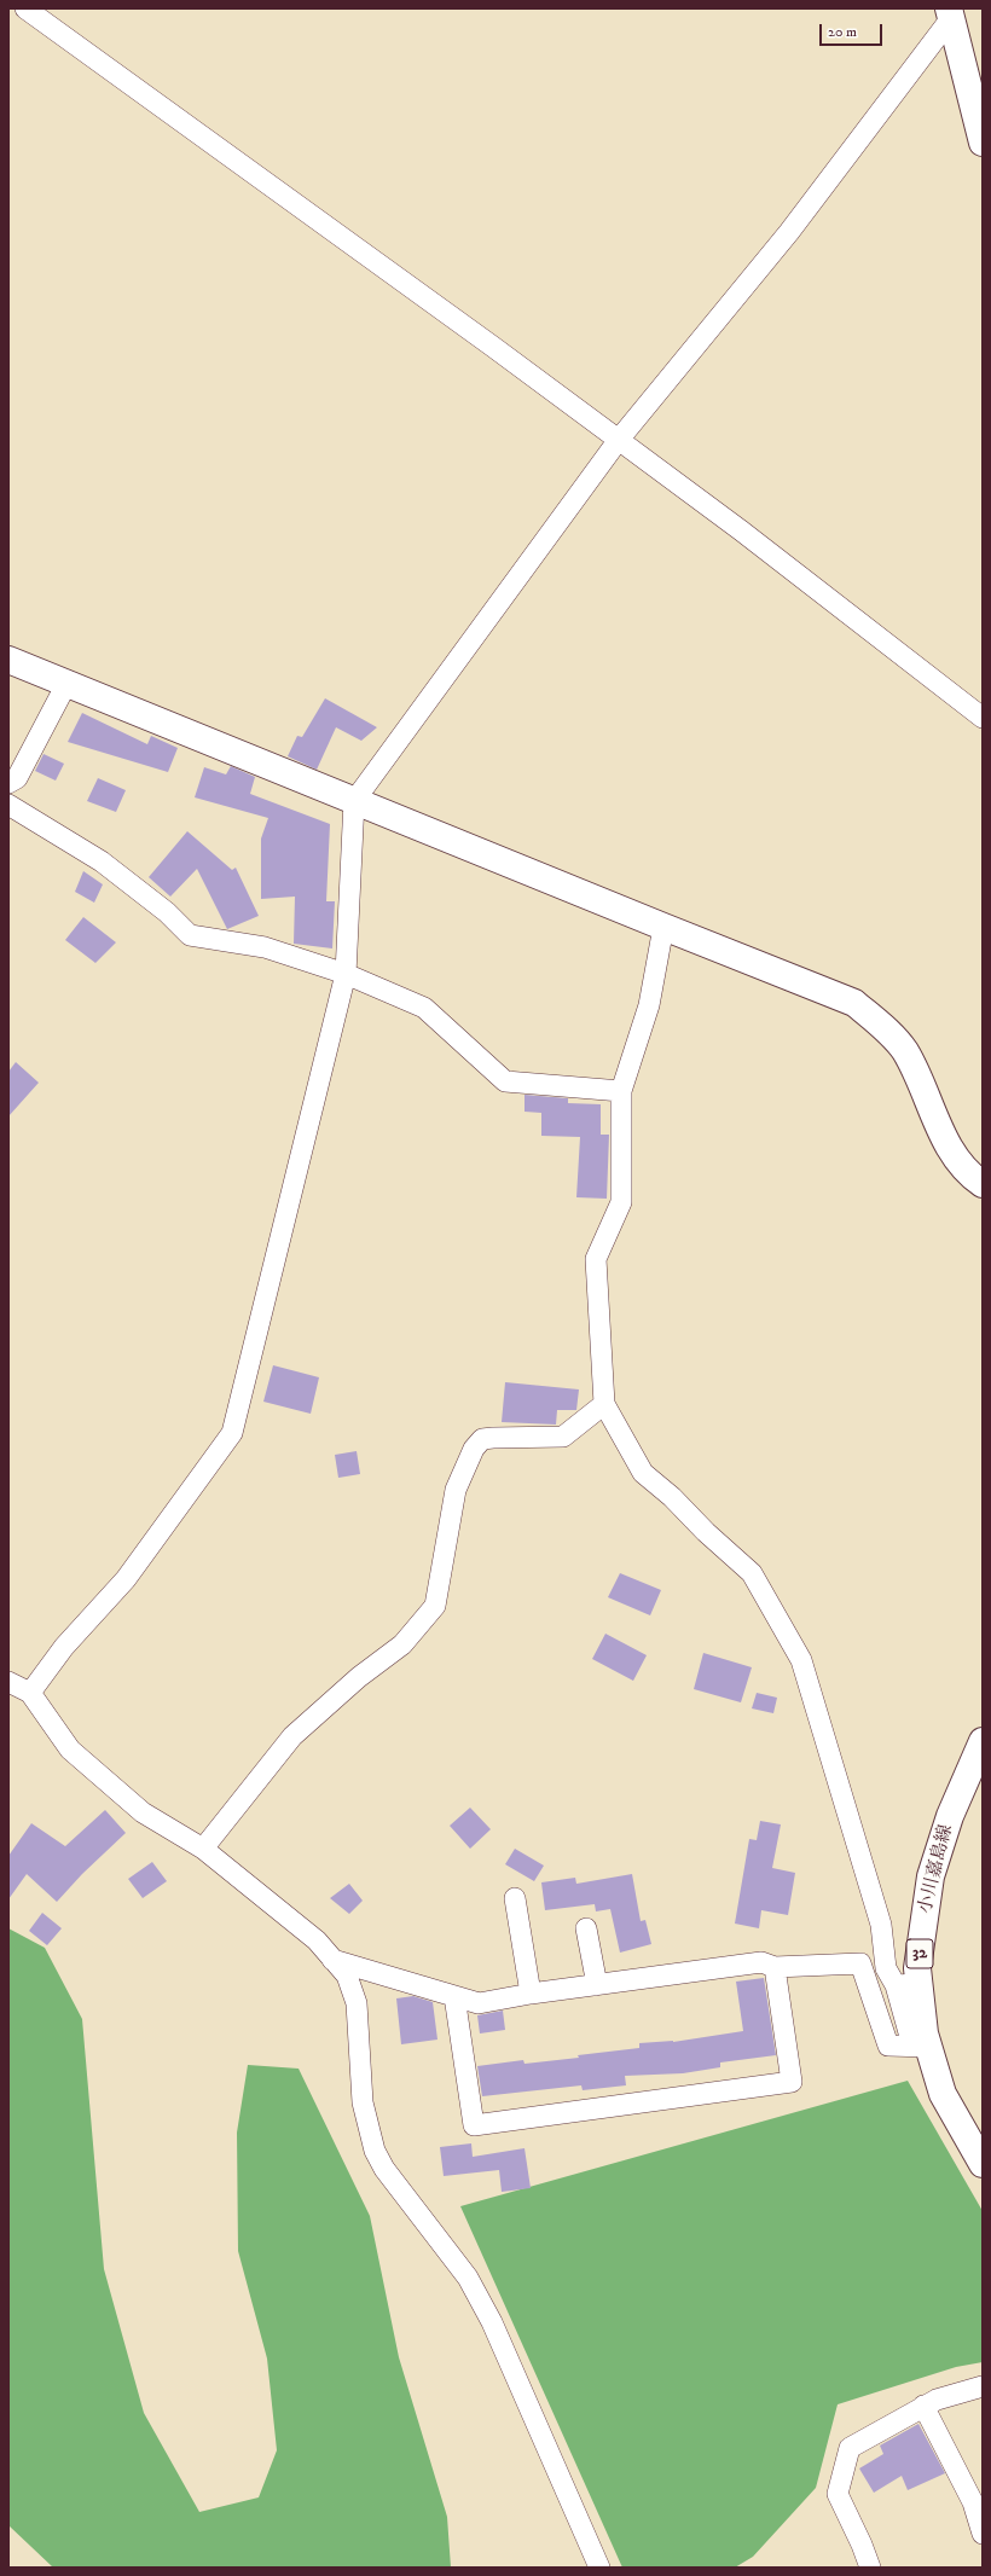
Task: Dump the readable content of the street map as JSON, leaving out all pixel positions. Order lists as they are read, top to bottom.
{
  "streets": {
    "street": ["小川嘉島線", "32"]
  },
  "scale_bar": "20 m"
}
